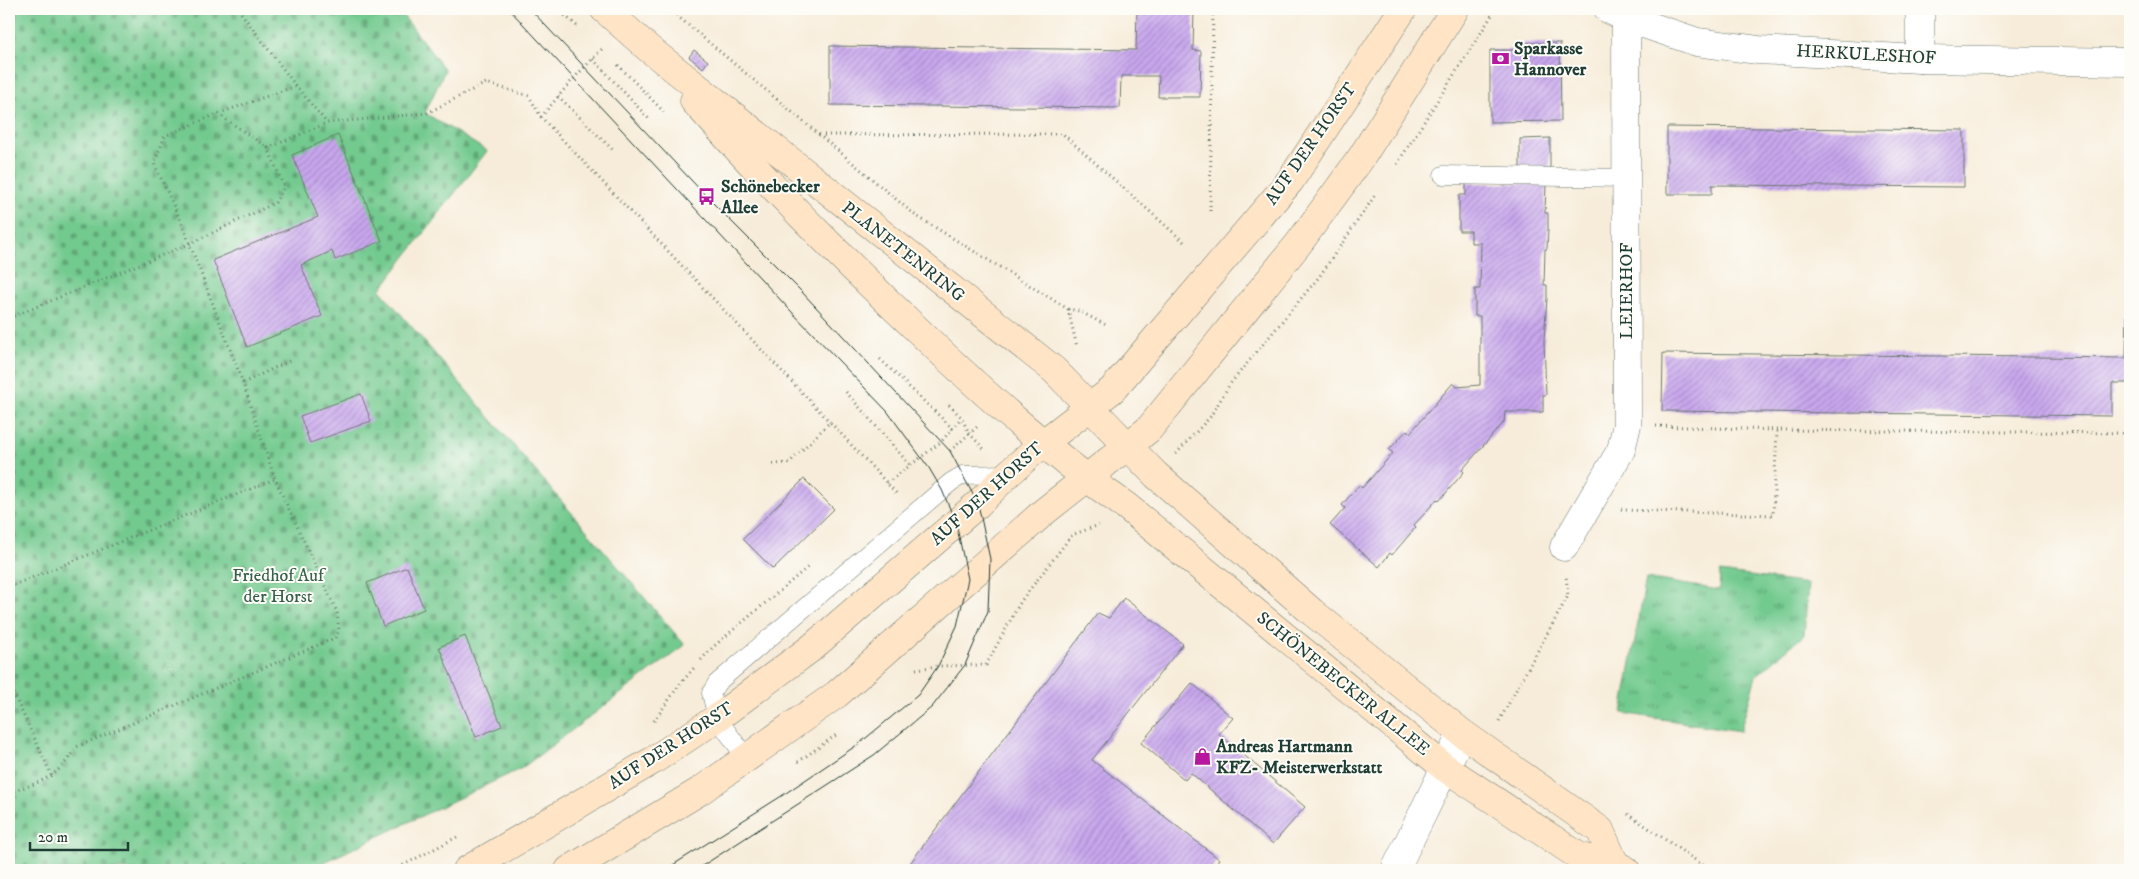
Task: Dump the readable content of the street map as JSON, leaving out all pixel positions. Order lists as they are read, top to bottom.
{
  "streets": {
    "street": [
      "HERKULESHOF",
      "AUF DER HORST",
      "PLANETENRING",
      "LEIERHOF",
      "SCHÖNEBECKER ALLEE"
    ]
  },
  "crossings": [
    ["HERKULESHOF", "LEIERHOF"],
    ["AUF DER HORST", "PLANETENRING"],
    ["PLANETENRING", "SCHÖNEBECKER ALLEE"]
  ],
  "parks": ["Friedhof Auf der Horst"],
  "places": {
    "bank": ["Sparkasse Hannover"],
    "bus stop": ["Schönebecker Allee"],
    "shop": ["Andreas Hartmann KFZ- Meisterwerkstatt"]
  },
  "scale_bar": "20 m"
}
